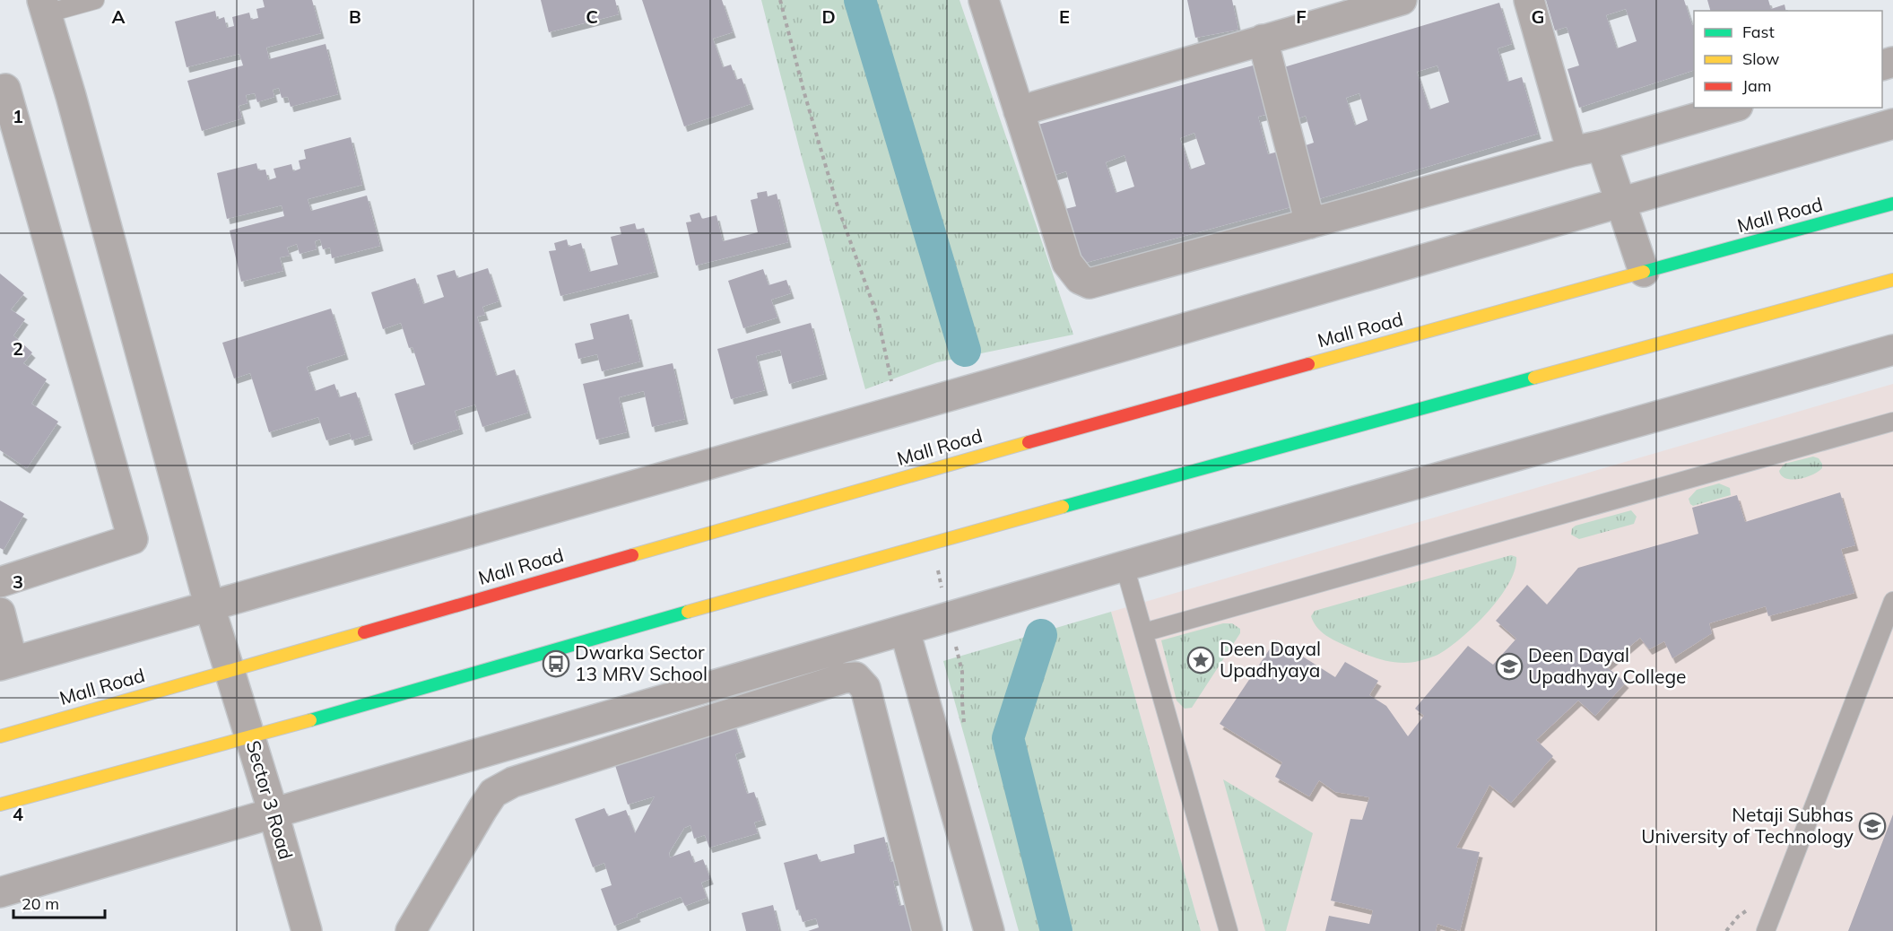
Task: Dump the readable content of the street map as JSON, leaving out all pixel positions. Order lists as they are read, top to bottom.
{
  "streets": {
    "main road": ["Mall Road"],
    "street": ["Sector 3 Road"]
  },
  "crossings": [
    ["Mall Road", "Sector 3 Road"]
  ],
  "places": {
    "place": ["Deen Dayal Upadhyaya"],
    "bus stop": ["Dwarka Sector 13 MRV School"],
    "school or university": ["Deen Dayal Upadhyay College", "Netaji Subhas University of Technology"]
  },
  "legend": ["Fast", "Slow", "Jam"],
  "scale_bar": "20 m",
  "grid": {
    "columns": [
      "A",
      "B",
      "C",
      "D",
      "E",
      "F",
      "G"
    ],
    "rows": [
      "1",
      "2",
      "3",
      "4"
    ]
  }
}
